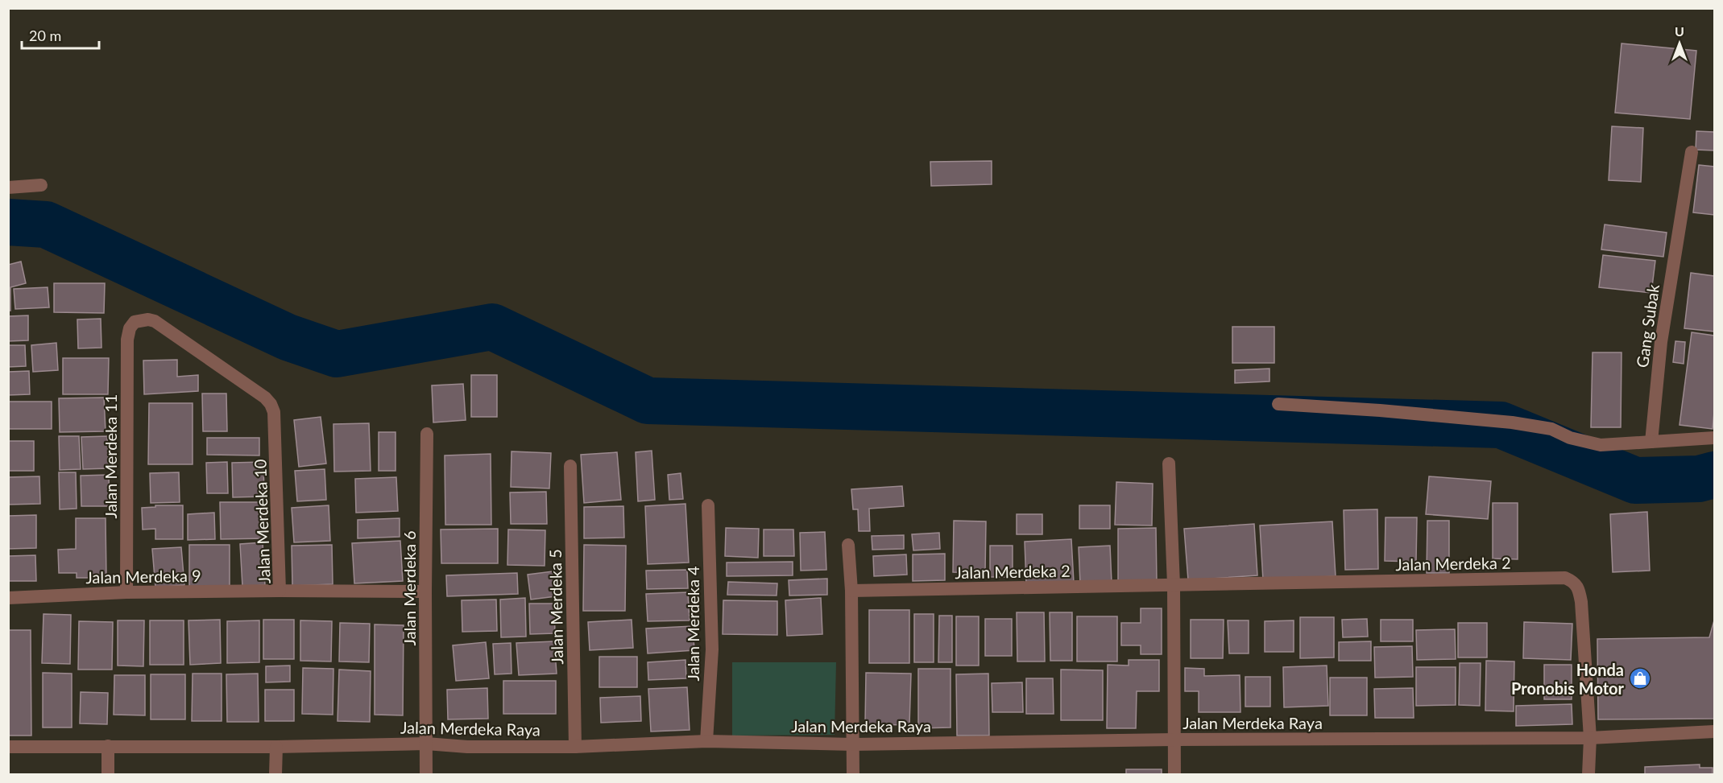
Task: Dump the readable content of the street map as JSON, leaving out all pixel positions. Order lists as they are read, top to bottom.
{
  "streets": {
    "street": [
      "Gang Subak",
      "Jalan Merdeka 11",
      "Jalan Merdeka 10",
      "Jalan Merdeka 2",
      "Jalan Merdeka 9",
      "Jalan Merdeka 6",
      "Jalan Merdeka 5",
      "Jalan Merdeka 4",
      "Jalan Merdeka Raya"
    ]
  },
  "crossings": [
    ["Jalan Merdeka 11", "Jalan Merdeka 10"],
    ["Jalan Merdeka 11", "Jalan Merdeka 9"],
    ["Jalan Merdeka 10", "Jalan Merdeka 9"],
    ["Jalan Merdeka 10", "Jalan Merdeka 6"],
    ["Jalan Merdeka 2", "Jalan Merdeka Raya"],
    ["Jalan Merdeka 6", "Jalan Merdeka Raya"],
    ["Jalan Merdeka 5", "Jalan Merdeka Raya"],
    ["Jalan Merdeka 4", "Jalan Merdeka Raya"]
  ],
  "places": {
    "shop": ["Honda Pronobis Motor"]
  },
  "scale_bar": "20 m",
  "north": "top"
}
